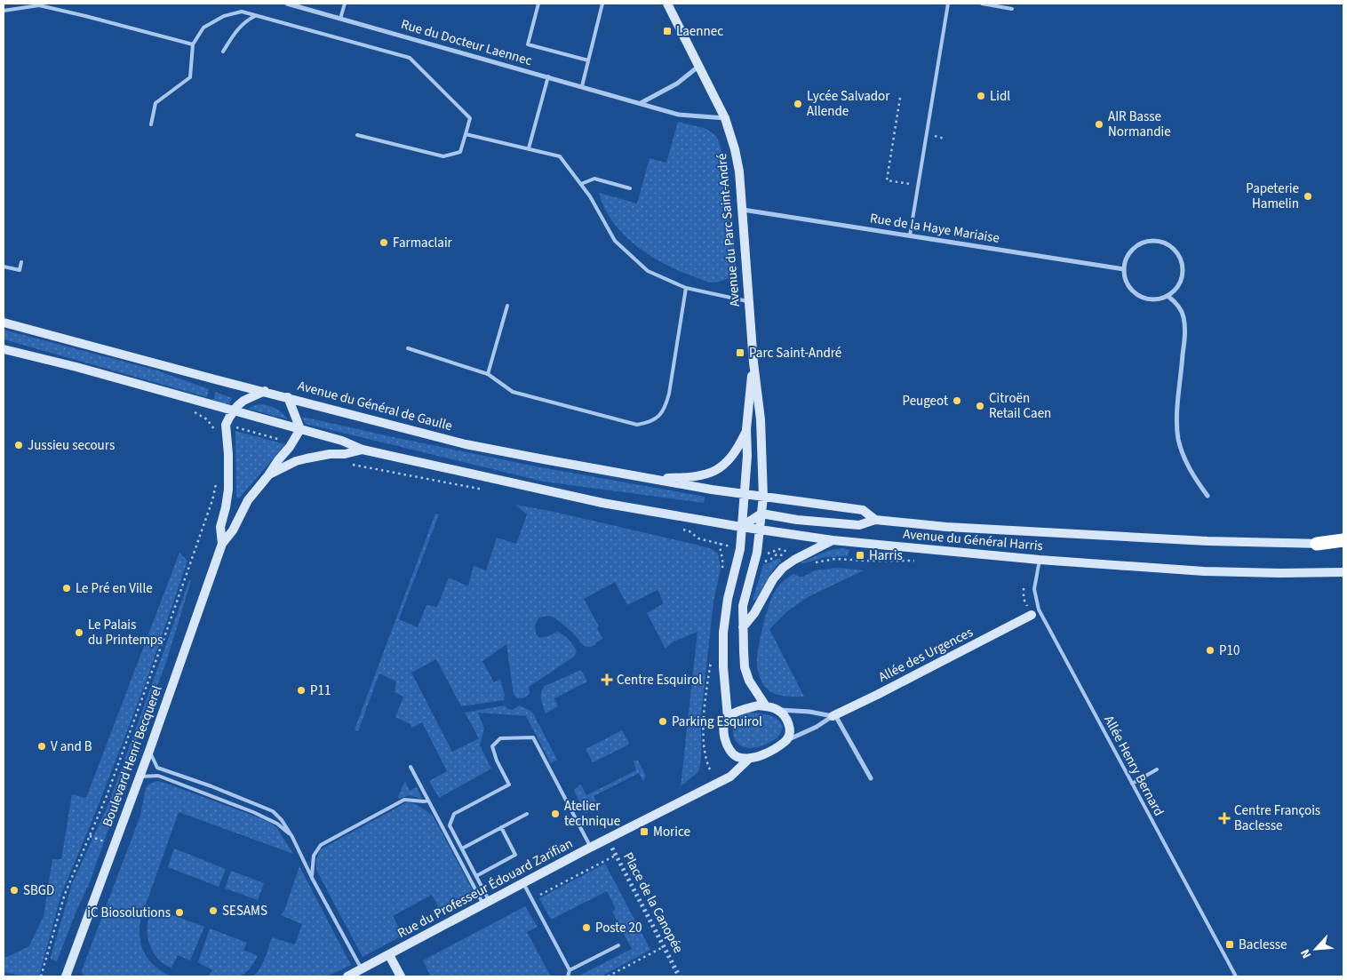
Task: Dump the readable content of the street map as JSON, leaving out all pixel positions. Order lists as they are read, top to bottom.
{
  "streets": {
    "main road": [
      "Avenue du Parc Saint-André",
      "Avenue du Général de Gaulle",
      "Avenue du Général Harris",
      "Allée des Urgences",
      "Boulevard Henri Becquerel",
      "Rue du Professeur Édouard Zarifian"
    ],
    "street": ["Rue du Docteur Laennec", "Rue de la Haye Mariaise"],
    "lane": ["Allée Henry Bernard"],
    "path": ["Place de la Canopée"]
  },
  "crossings": [
    ["Rue du Docteur Laennec", "Avenue du Parc Saint-André"],
    ["Rue de la Haye Mariaise", "Avenue du Parc Saint-André"],
    ["Avenue du Général de Gaulle", "Avenue du Général Harris"],
    ["Avenue du Général Harris", "Allée Henry Bernard"],
    ["Rue du Professeur Édouard Zarifian", "Place de la Canopée"]
  ],
  "places": {
    "transit": [
      "Laennec",
      "Parc Saint-André",
      "Harris",
      "Morice",
      "Baclesse"
    ],
    "other": [
      "Lidl",
      "Lycée Salvador Allende",
      "AIR Basse Normandie",
      "Papeterie Hamelin",
      "Farmaclair",
      "Peugeot",
      "Citroën Retail Caen",
      "Jussieu secours",
      "Le Pré en Ville",
      "Le Palais du Printemps",
      "P10",
      "P11",
      "Parking Esquirol",
      "V and B",
      "Atelier technique",
      "SBGD",
      "SESAMS",
      "iC Biosolutions",
      "Poste 20"
    ],
    "health": ["Centre Esquirol", "Centre François Baclesse"]
  },
  "north": "bottom left"
}
